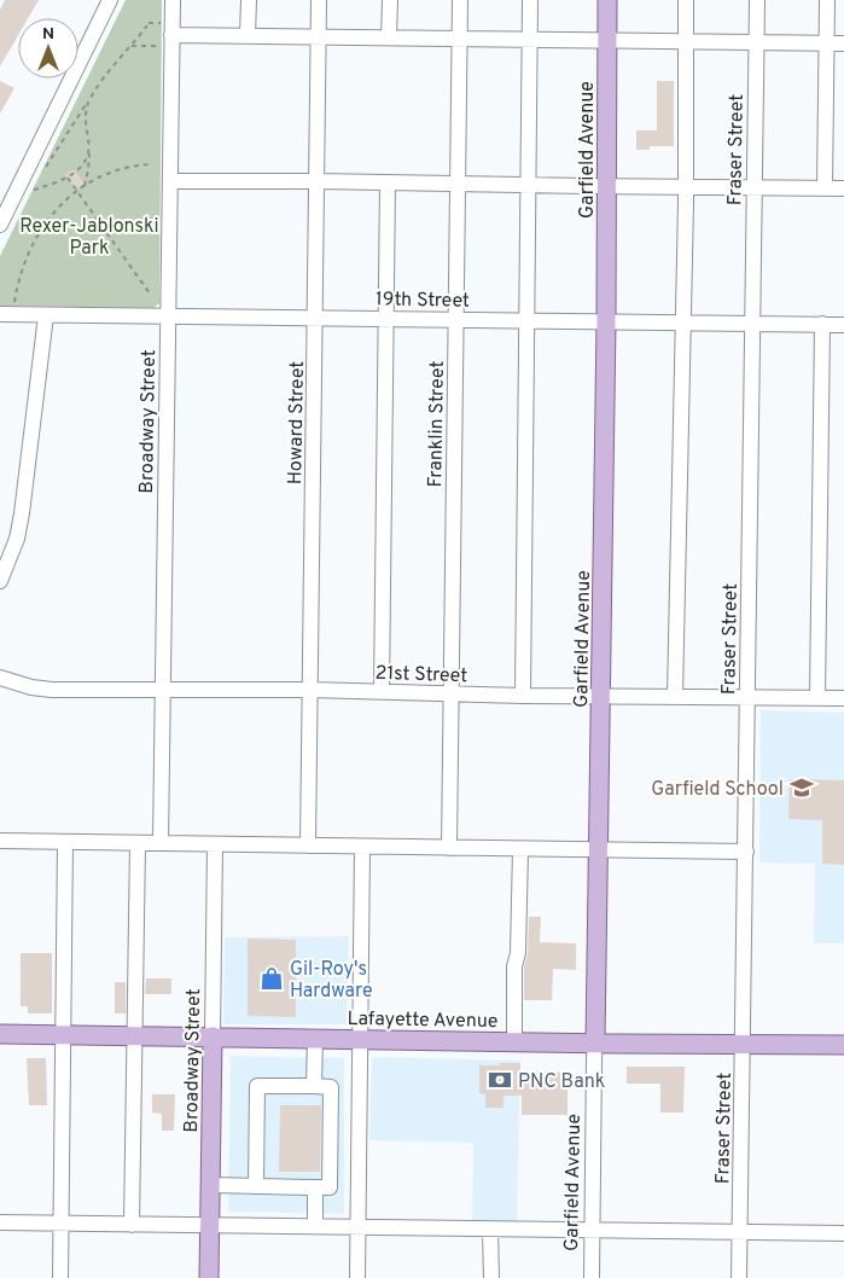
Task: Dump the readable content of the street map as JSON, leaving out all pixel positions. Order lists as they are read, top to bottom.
{
  "streets": {
    "main road": ["Garfield Avenue", "Broadway Street", "Lafayette Avenue"],
    "street": [
      "Fraser Street",
      "19th Street",
      "Howard Street",
      "Franklin Street",
      "21st Street"
    ]
  },
  "crossings": [
    ["Garfield Avenue", "19th Street"],
    ["Garfield Avenue", "21st Street"],
    ["Garfield Avenue", "Lafayette Avenue"],
    ["Fraser Street", "19th Street"],
    ["Fraser Street", "21st Street"],
    ["Fraser Street", "Lafayette Avenue"],
    ["19th Street", "Broadway Street"],
    ["19th Street", "Howard Street"],
    ["19th Street", "Franklin Street"],
    ["Broadway Street", "21st Street"],
    ["Broadway Street", "Lafayette Avenue"],
    ["Howard Street", "21st Street"],
    ["Franklin Street", "21st Street"]
  ],
  "parks": ["Rexer-Jablonski Park"],
  "places": {
    "school or university": ["Garfield School"],
    "shop": ["Gil-Roy's Hardware"],
    "bank": ["PNC Bank"]
  },
  "north": "top"
}
